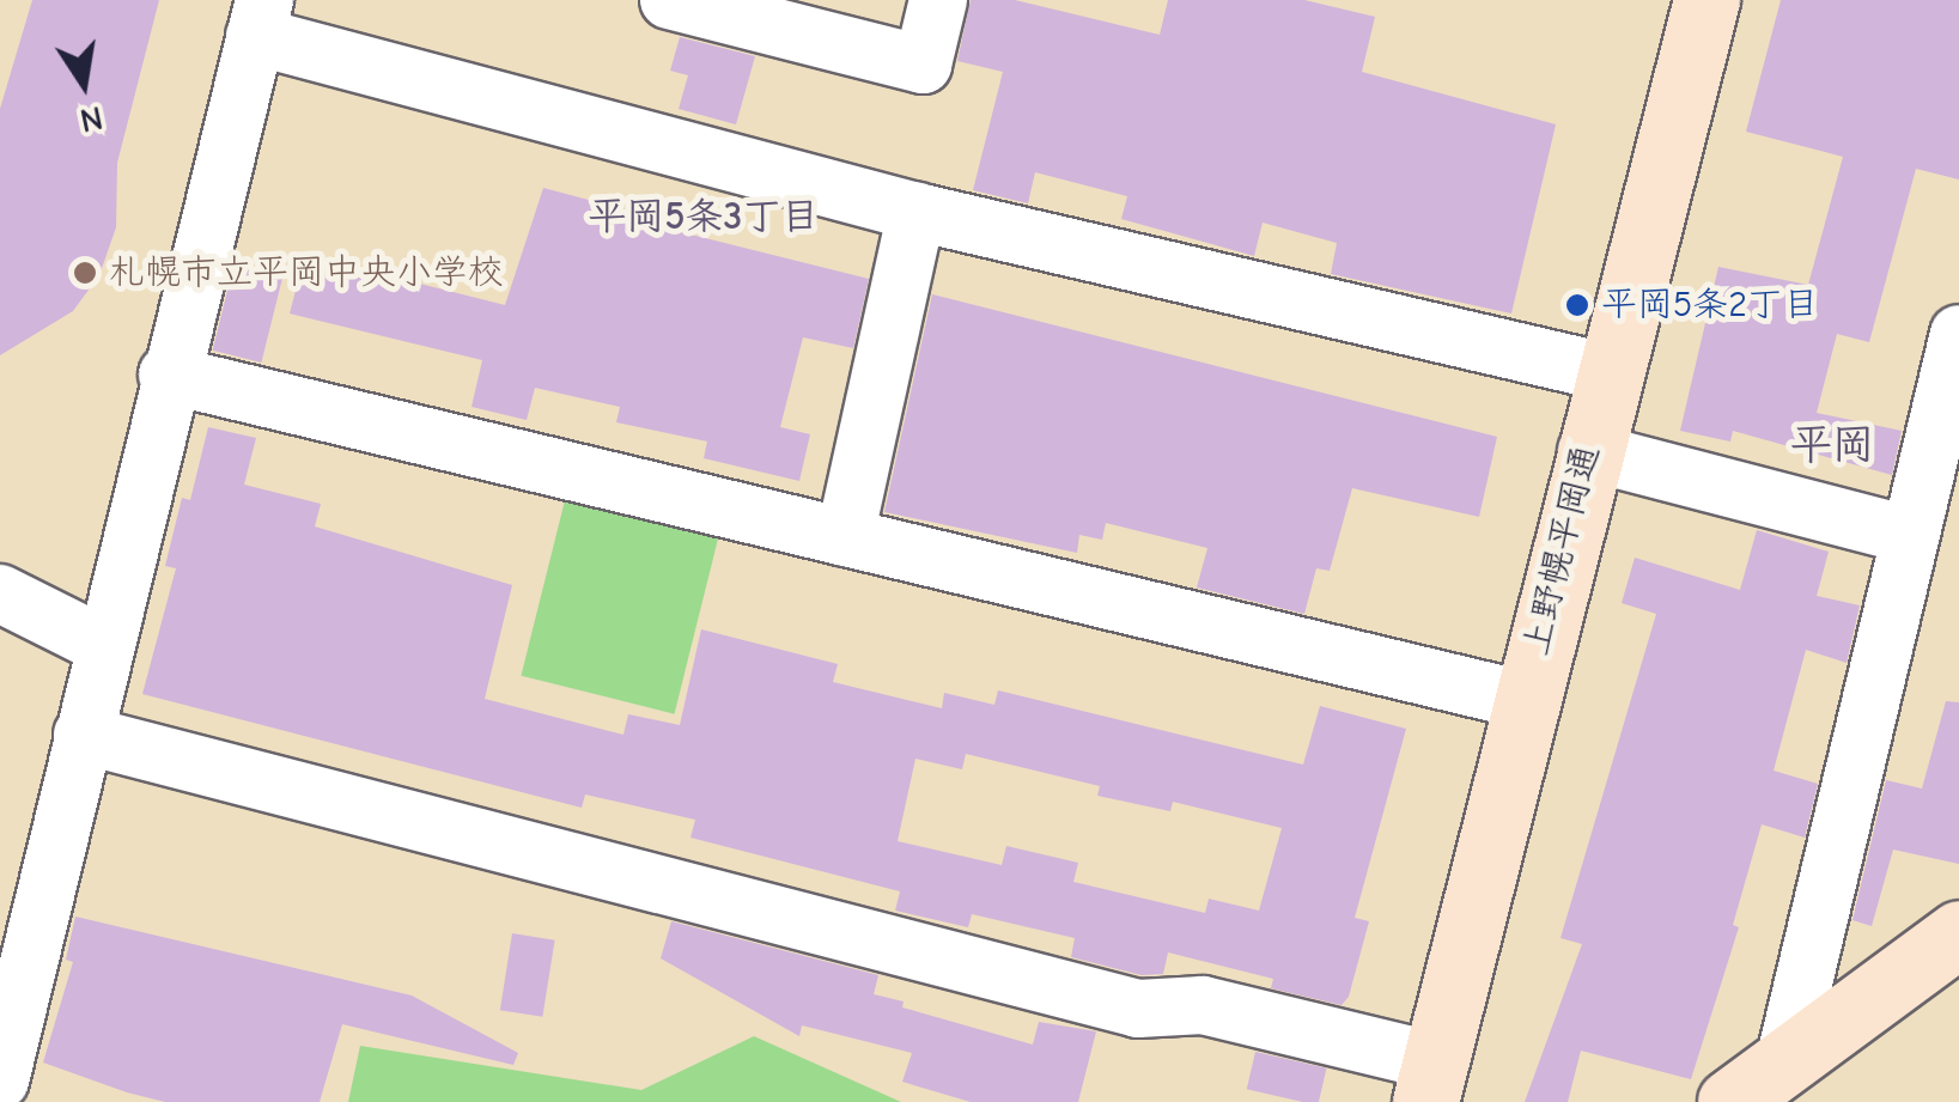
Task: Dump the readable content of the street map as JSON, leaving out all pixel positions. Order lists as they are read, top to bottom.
{
  "streets": {
    "street": ["上野幌平岡通"]
  },
  "districts": ["平岡5条3丁目", "平岡"],
  "places": ["札幌市立平岡中央小学校", "平岡5条2丁目"],
  "north": "bottom"
}
